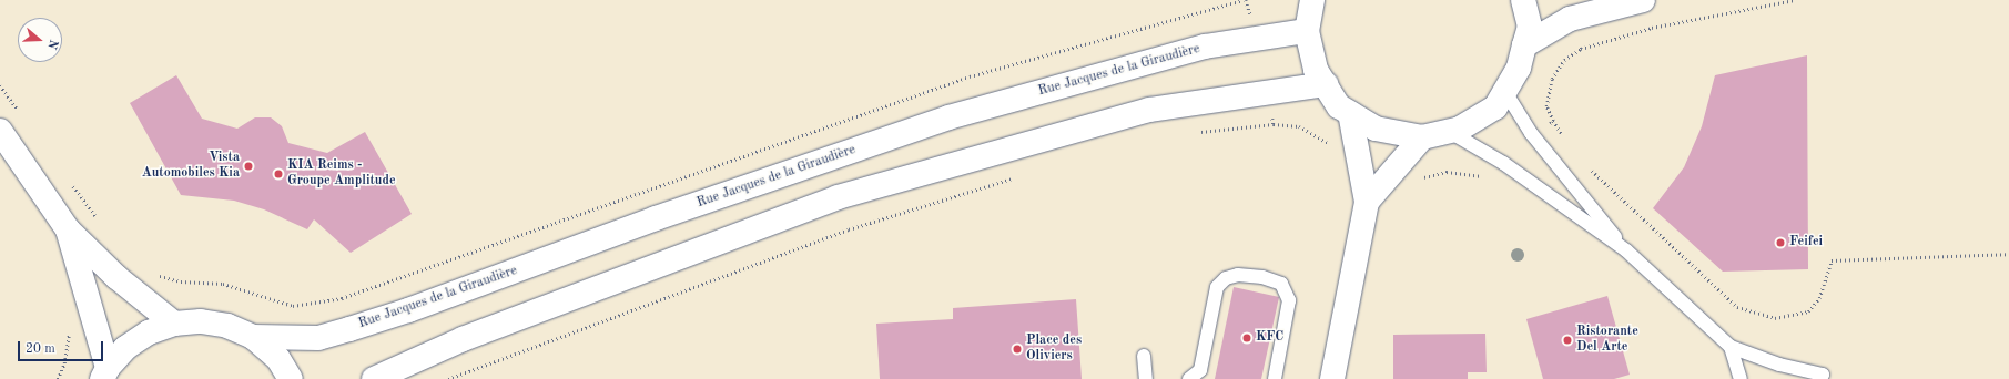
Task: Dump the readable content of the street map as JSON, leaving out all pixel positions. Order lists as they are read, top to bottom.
{
  "streets": {
    "street": ["Rue Jacques de la Giraudière"]
  },
  "places": [
    "Vista Automobiles Kia",
    "KIA Reims - Groupe Amplitude",
    "Feifei",
    "KFC",
    "Ristorante Del Arte",
    "Place des Oliviers"
  ],
  "scale_bar": "20 m",
  "north": "right"
}
